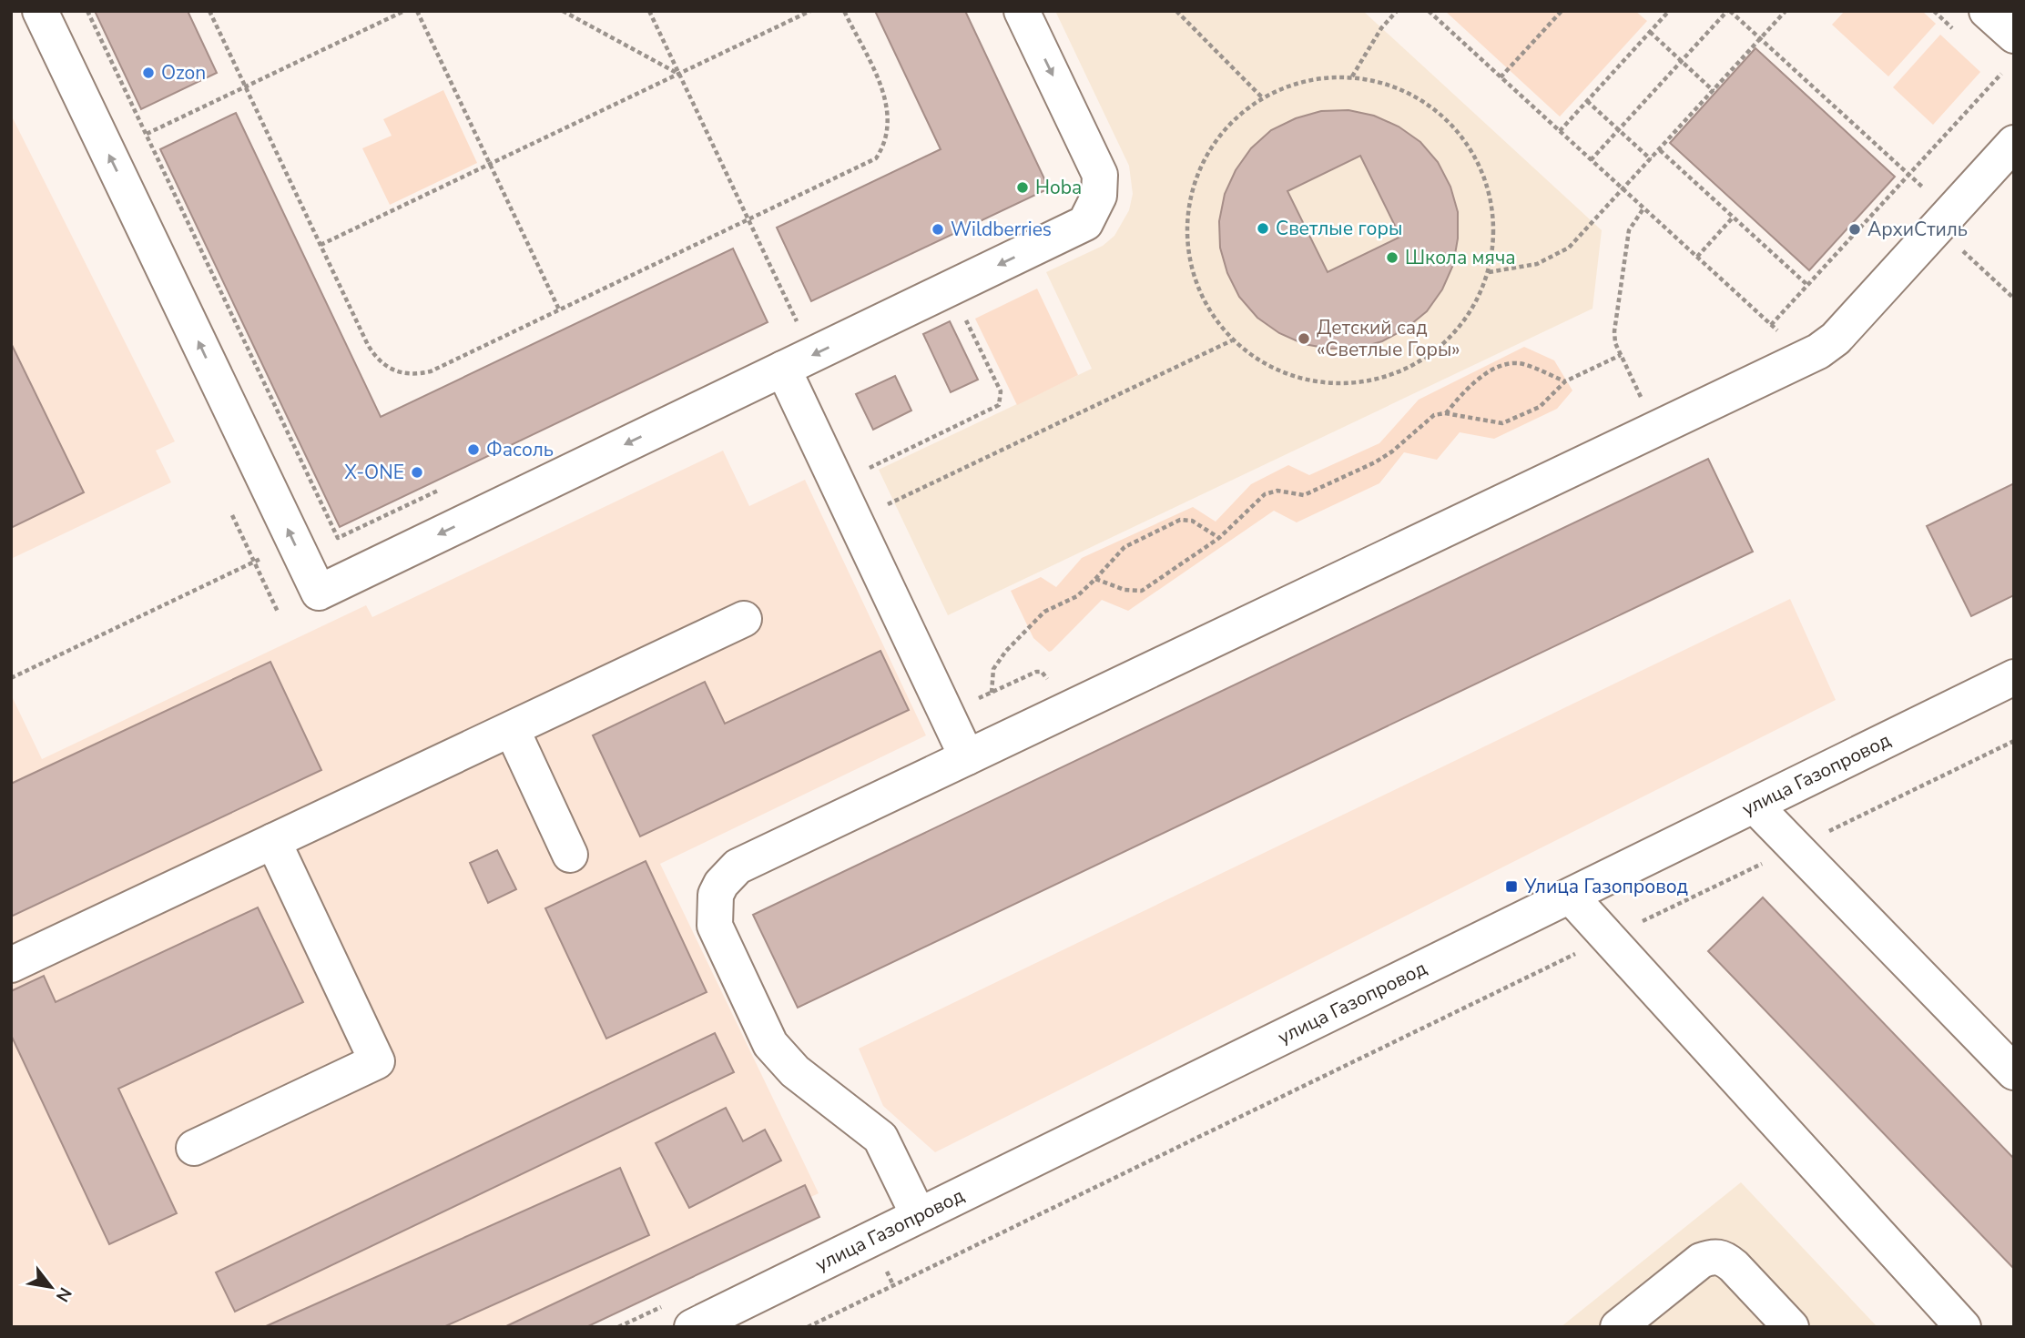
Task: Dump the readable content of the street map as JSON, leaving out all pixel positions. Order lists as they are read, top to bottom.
{
  "streets": {
    "street": ["улица Газопровод"]
  },
  "places": {
    "other": [
      "Ozon",
      "Hoba",
      "Светлые горы",
      "Wildberries",
      "АрхиСтиль",
      "Школа мяча",
      "Детский сад «Светлые Горы»",
      "Фасоль",
      "X-ONE"
    ],
    "transit": ["Улица Газопровод"]
  },
  "north": "bottom right"
}
